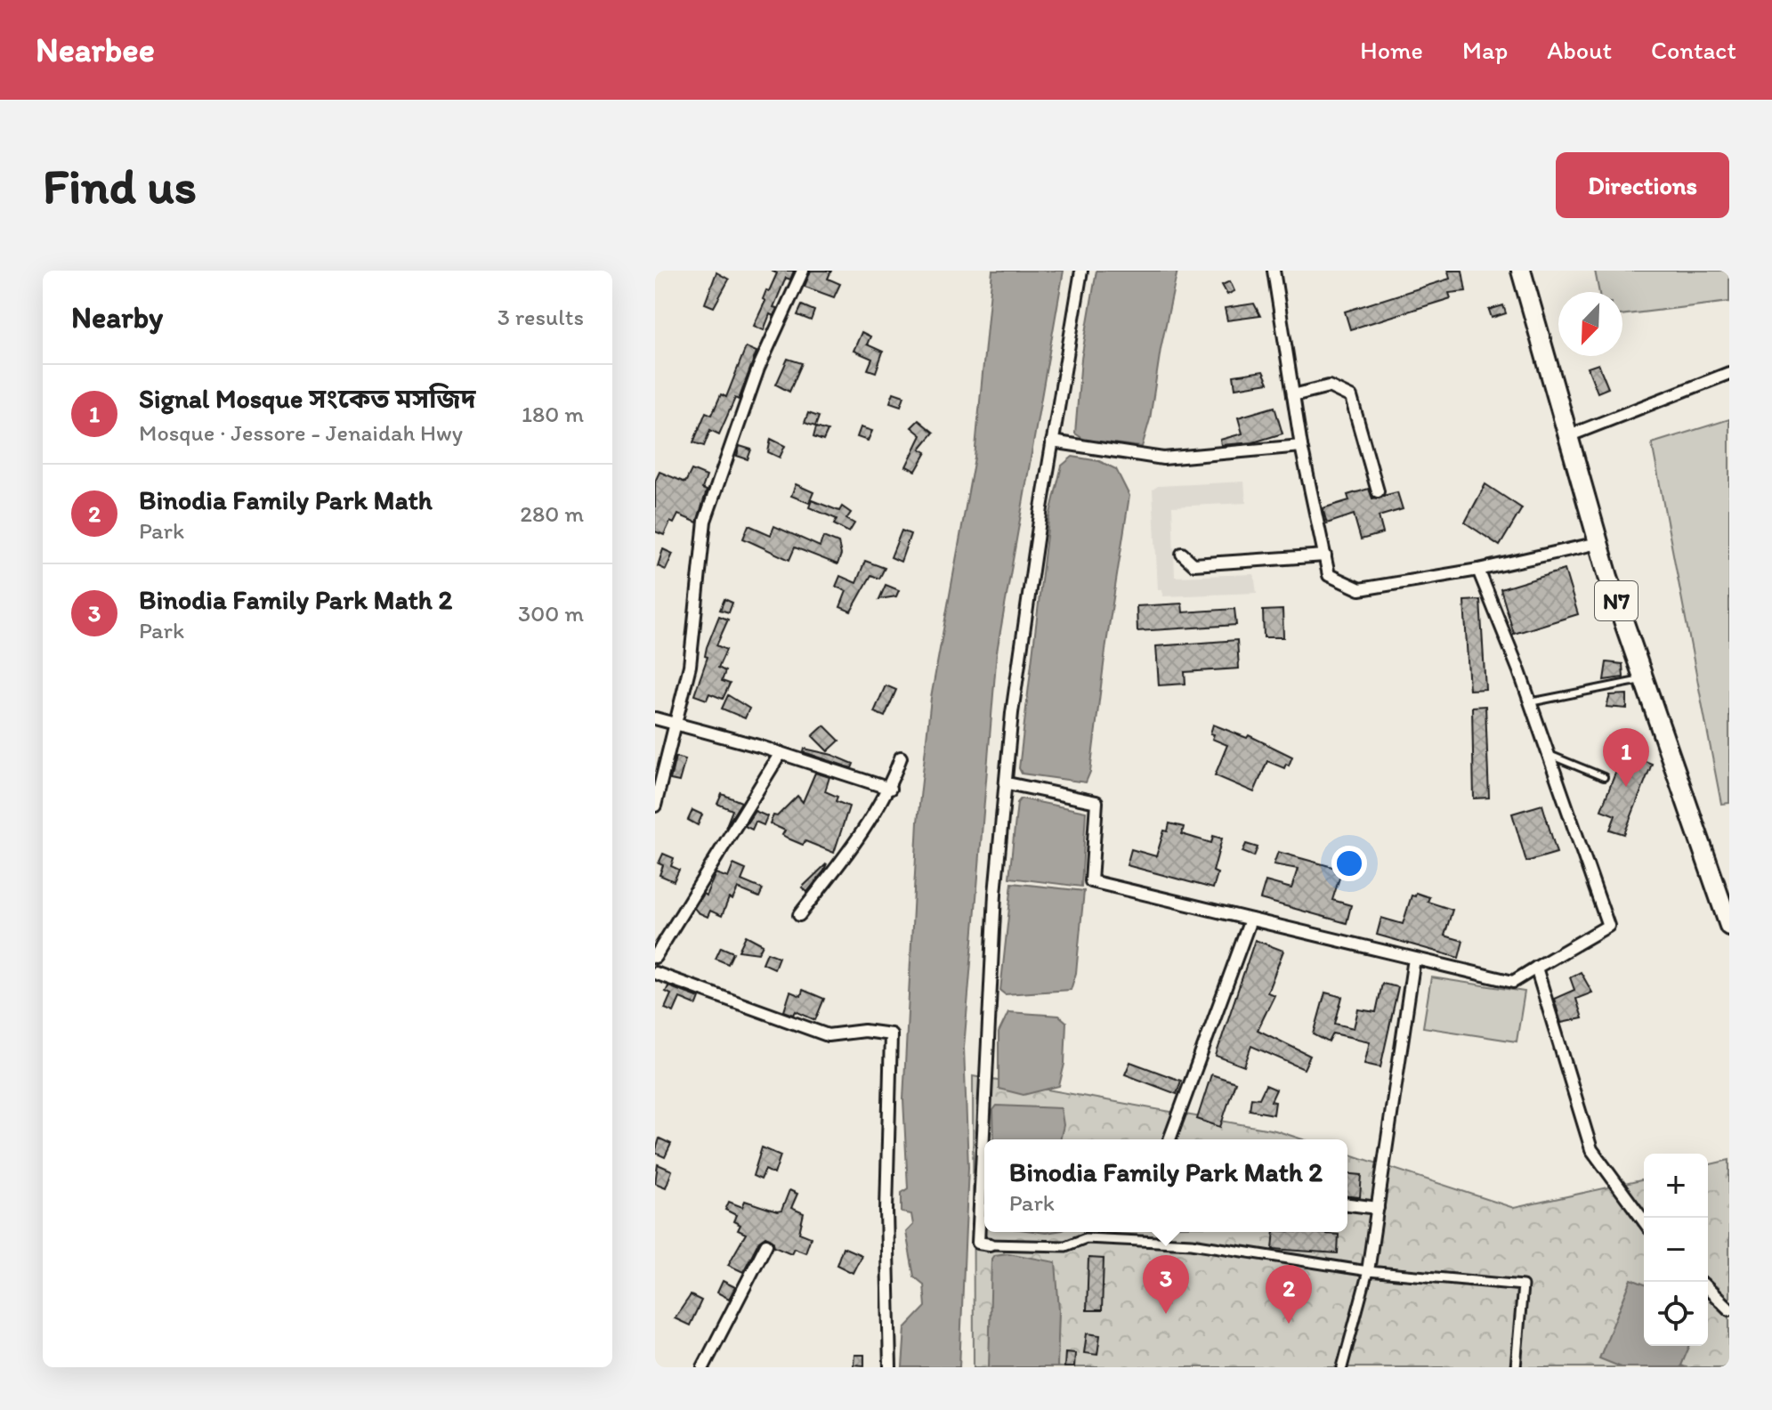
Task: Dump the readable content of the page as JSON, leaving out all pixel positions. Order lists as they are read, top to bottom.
{
  "streets": {
    "highway": ["N7"]
  },
  "north": "bottom left",
  "page": {
    "header": "Nearbee",
    "nav": [
      "Home",
      "Map",
      "About",
      "Contact"
    ],
    "buttons": "Directions",
    "title": "Find us",
    "heading": ["Nearby", "3 results"],
    "list": [
      {
        "mark": "1",
        "name": "Signal Mosque সংকেত মসজিদ",
        "note": "Mosque · Jessore - Jenaidah Hwy",
        "value": "180 m"
      },
      {
        "mark": "2",
        "name": "Binodia Family Park Math",
        "note": "Park",
        "value": "280 m"
      },
      {
        "mark": "3",
        "name": "Binodia Family Park Math 2",
        "note": "Park",
        "value": "300 m"
      }
    ],
    "pins": ["1", "3", "2"],
    "popup": ["Binodia Family Park Math 2", "Park"],
    "map_buttons": ["+", "−"]
  }
}
